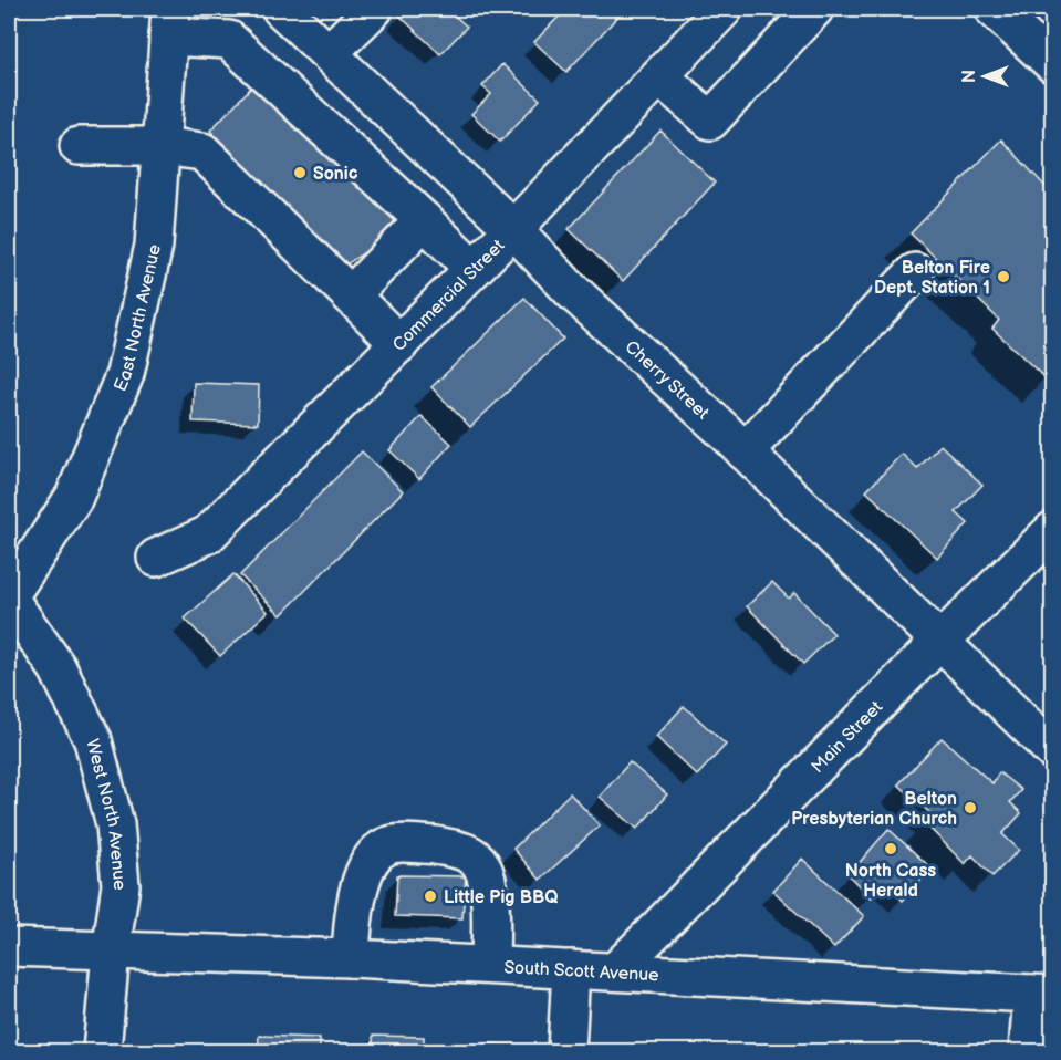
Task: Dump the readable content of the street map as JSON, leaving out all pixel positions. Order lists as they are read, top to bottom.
{
  "streets": {
    "street": [
      "Commercial Street",
      "East North Avenue",
      "Cherry Street",
      "Main Street",
      "West North Avenue",
      "South Scott Avenue"
    ]
  },
  "crossings": [
    ["Commercial Street", "Cherry Street"],
    ["East North Avenue", "West North Avenue"],
    ["Cherry Street", "Main Street"],
    ["Main Street", "South Scott Avenue"],
    ["West North Avenue", "South Scott Avenue"]
  ],
  "places": [
    "Sonic",
    "Belton Fire Dept. Station 1",
    "Belton Presbyterian Church",
    "North Cass Herald",
    "Little Pig BBQ"
  ],
  "north": "left"
}
